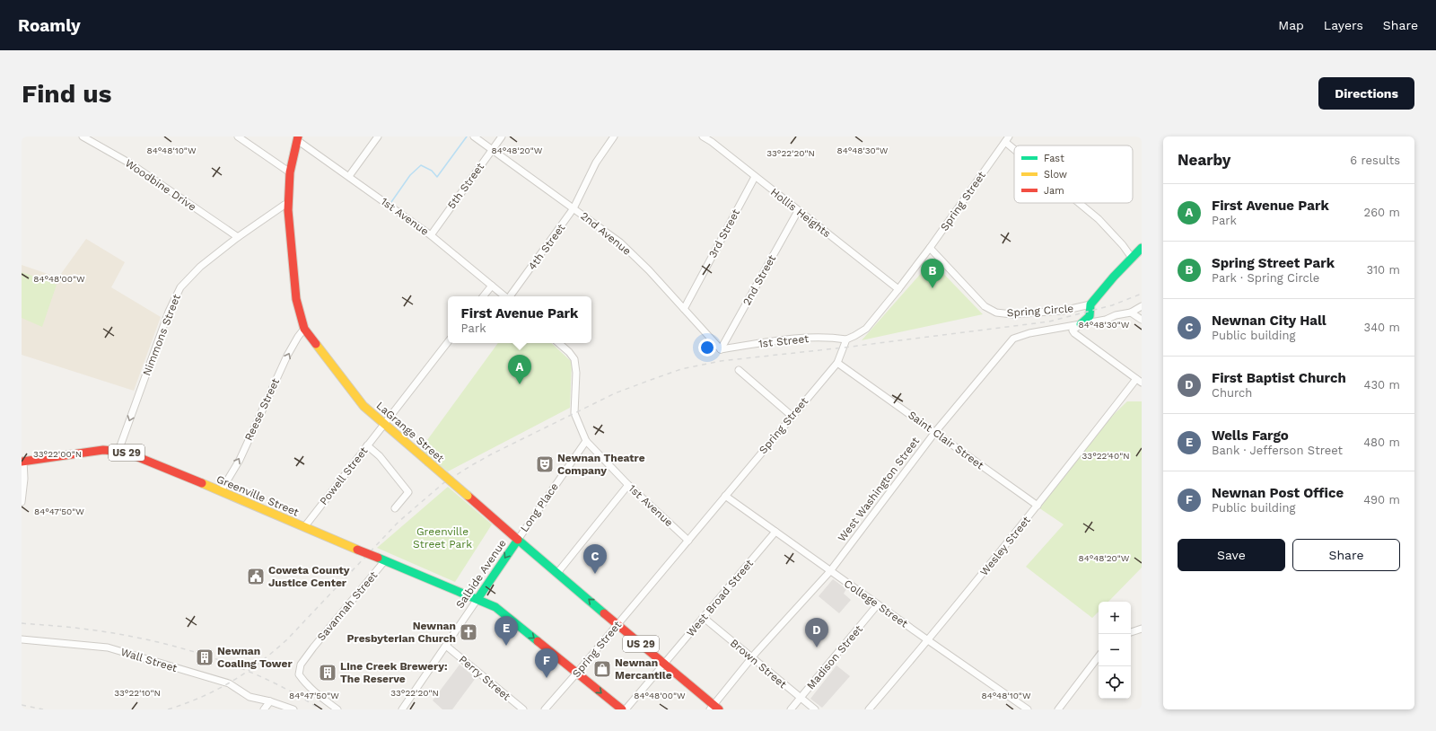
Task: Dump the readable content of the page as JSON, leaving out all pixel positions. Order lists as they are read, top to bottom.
{
  "streets": {
    "main road": [
      "LaGrange Street",
      "US 29",
      "Greenville Street",
      "Salbide Avenue"
    ],
    "street": [
      "Woodbine Drive",
      "5th Street",
      "Spring Street",
      "Hollis Heights",
      "1st Avenue",
      "2nd Avenue",
      "3rd Street",
      "4th Street",
      "2nd Street",
      "Spring Circle",
      "Nimmons Street",
      "1st Street",
      "Reese Street",
      "Saint Clair Street",
      "Powell Street",
      "West Washington Street",
      "Long Place",
      "Wesley Street",
      "West Broad Street",
      "College Street",
      "Savannah Street",
      "Madison Street",
      "Wall Street",
      "Brown Street",
      "Perry Street"
    ]
  },
  "crossings": [
    ["Woodbine Drive", "Nimmons Street"],
    ["5th Street", "1st Avenue"],
    ["5th Street", "2nd Avenue"],
    ["Spring Street", "Hollis Heights"],
    ["Spring Street", "1st Avenue"],
    ["Spring Street", "Spring Circle"],
    ["Spring Street", "1st Street"],
    ["Spring Street", "LaGrange Street"],
    ["Spring Street", "Saint Clair Street"],
    ["Spring Street", "US 29"],
    ["Spring Street", "College Street"],
    ["Hollis Heights", "3rd Street"],
    ["Hollis Heights", "2nd Street"],
    ["1st Avenue", "LaGrange Street"],
    ["1st Avenue", "Long Place"],
    ["2nd Avenue", "3rd Street"],
    ["2nd Avenue", "4th Street"],
    ["2nd Avenue", "2nd Street"],
    ["2nd Avenue", "1st Street"],
    ["2nd Street", "1st Street"],
    ["Nimmons Street", "LaGrange Street"],
    ["Nimmons Street", "Greenville Street"],
    ["Reese Street", "LaGrange Street"],
    ["Reese Street", "Greenville Street"],
    ["LaGrange Street", "US 29"],
    ["LaGrange Street", "Powell Street"],
    ["LaGrange Street", "Long Place"],
    ["LaGrange Street", "Salbide Avenue"],
    ["LaGrange Street", "West Broad Street"],
    ["Saint Clair Street", "West Washington Street"],
    ["Saint Clair Street", "Wesley Street"],
    ["US 29", "West Washington Street"],
    ["US 29", "Greenville Street"],
    ["US 29", "Salbide Avenue"],
    ["US 29", "West Broad Street"],
    ["Powell Street", "Greenville Street"],
    ["West Washington Street", "College Street"],
    ["West Washington Street", "Brown Street"],
    ["Greenville Street", "Salbide Avenue"],
    ["Greenville Street", "Savannah Street"],
    ["Long Place", "Salbide Avenue"],
    ["Wesley Street", "College Street"],
    ["Salbide Avenue", "Perry Street"],
    ["West Broad Street", "College Street"],
    ["West Broad Street", "Brown Street"],
    ["College Street", "Madison Street"],
    ["Madison Street", "Brown Street"]
  ],
  "one_way": ["Nimmons Street", "Reese Street"],
  "parks": ["Greenville Street Park"],
  "places": {
    "theatre": ["Newnan Theatre Company"],
    "public building": ["Coweta County Justice Center"],
    "church": ["Newnan Presbyterian Church"],
    "building": ["Newnan Coaling Tower", "Line Creek Brewery: The Reserve"],
    "shop": ["Newnan Mercantile"]
  },
  "legend": ["Fast", "Slow", "Jam"],
  "page": {
    "header": "Roamly",
    "nav": ["Map", "Layers", "Share"],
    "buttons": [
      "Directions",
      ["Save", "Share"]
    ],
    "title": "Find us",
    "heading": ["Nearby", "6 results"],
    "list": [
      {
        "mark": "A",
        "name": "First Avenue Park",
        "note": "Park",
        "value": "260 m"
      },
      {
        "mark": "B",
        "name": "Spring Street Park",
        "note": "Park · Spring Circle",
        "value": "310 m"
      },
      {
        "mark": "C",
        "name": "Newnan City Hall",
        "note": "Public building",
        "value": "340 m"
      },
      {
        "mark": "D",
        "name": "First Baptist Church",
        "note": "Church",
        "value": "430 m"
      },
      {
        "mark": "E",
        "name": "Wells Fargo",
        "note": "Bank · Jefferson Street",
        "value": "480 m"
      },
      {
        "mark": "F",
        "name": "Newnan Post Office",
        "note": "Public building",
        "value": "490 m"
      }
    ],
    "pins": [
      "B",
      "A",
      "C",
      "E",
      "D",
      "F"
    ],
    "popup": ["First Avenue Park", "Park"],
    "map_buttons": ["+", "−"]
  },
  "coordinates": [
    "84°48'20\"W",
    "84°48'10\"W",
    "84°48'30\"W",
    "33°22'20\"N",
    "84°48'00\"W",
    "33°22'00\"N",
    "33°22'40\"N",
    "84°47'50\"W",
    "33°22'10\"N"
  ]
}
